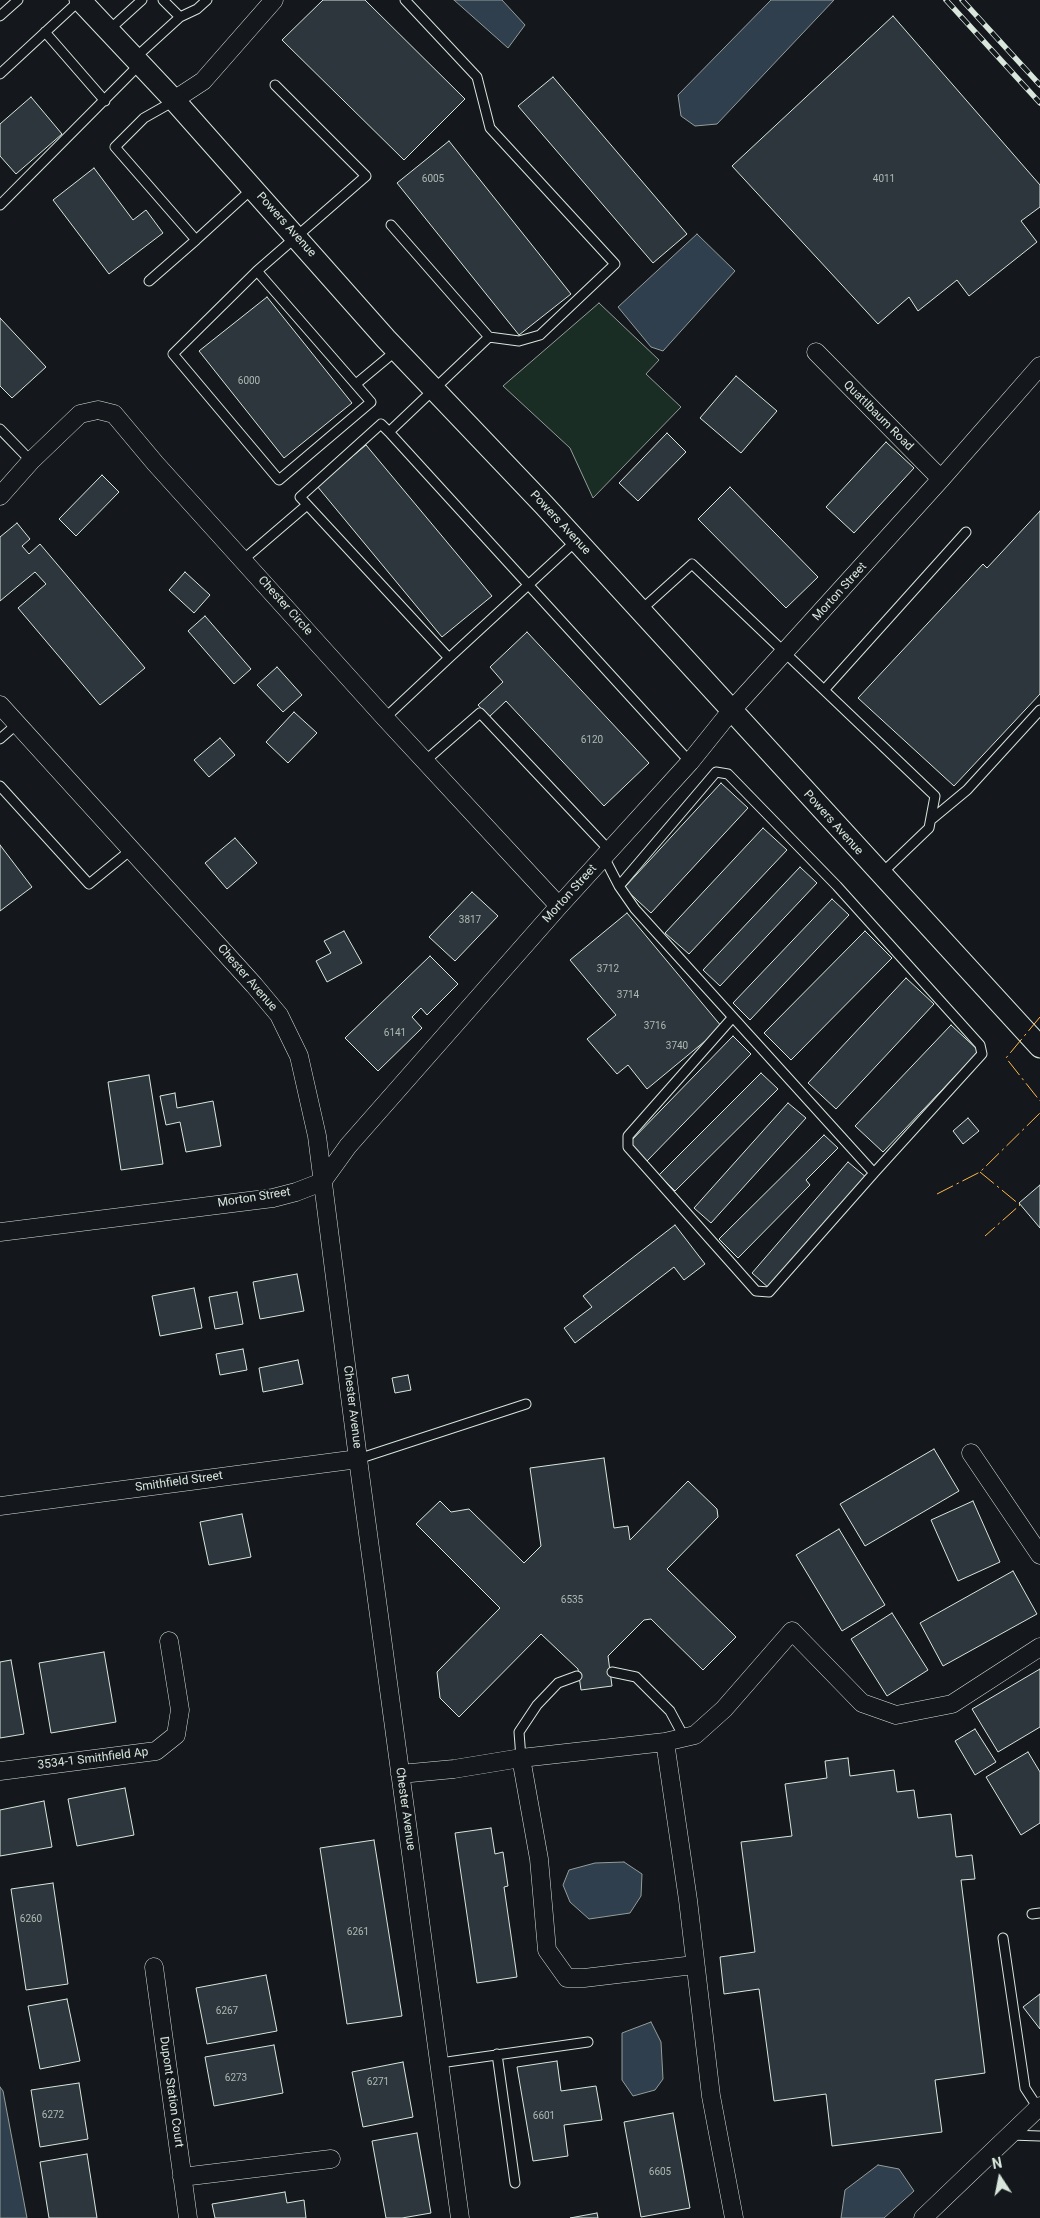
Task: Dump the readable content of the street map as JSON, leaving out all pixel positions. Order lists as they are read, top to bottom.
{
  "streets": {
    "street": [
      "Powers Avenue",
      "Quattlbaum Road",
      "Morton Street",
      "Chester Circle",
      "Chester Avenue",
      "Smithfield Street",
      "3534-1 Smithfield Ap",
      "Dupont Station Court"
    ]
  },
  "crossings": [
    ["Powers Avenue", "Morton Street"],
    ["Quattlbaum Road", "Morton Street"],
    ["Morton Street", "Chester Circle"],
    ["Morton Street", "Chester Avenue"],
    ["Chester Avenue", "Smithfield Street"]
  ],
  "house_numbers": [
    "6005",
    "4011",
    "6000",
    "6120",
    "3817",
    "3712",
    "3714",
    "3716",
    "6141",
    "3740",
    "6535",
    "6260",
    "6261",
    "6267",
    "6273",
    "6271",
    "6272",
    "6601",
    "6605"
  ],
  "north": "top"
}
